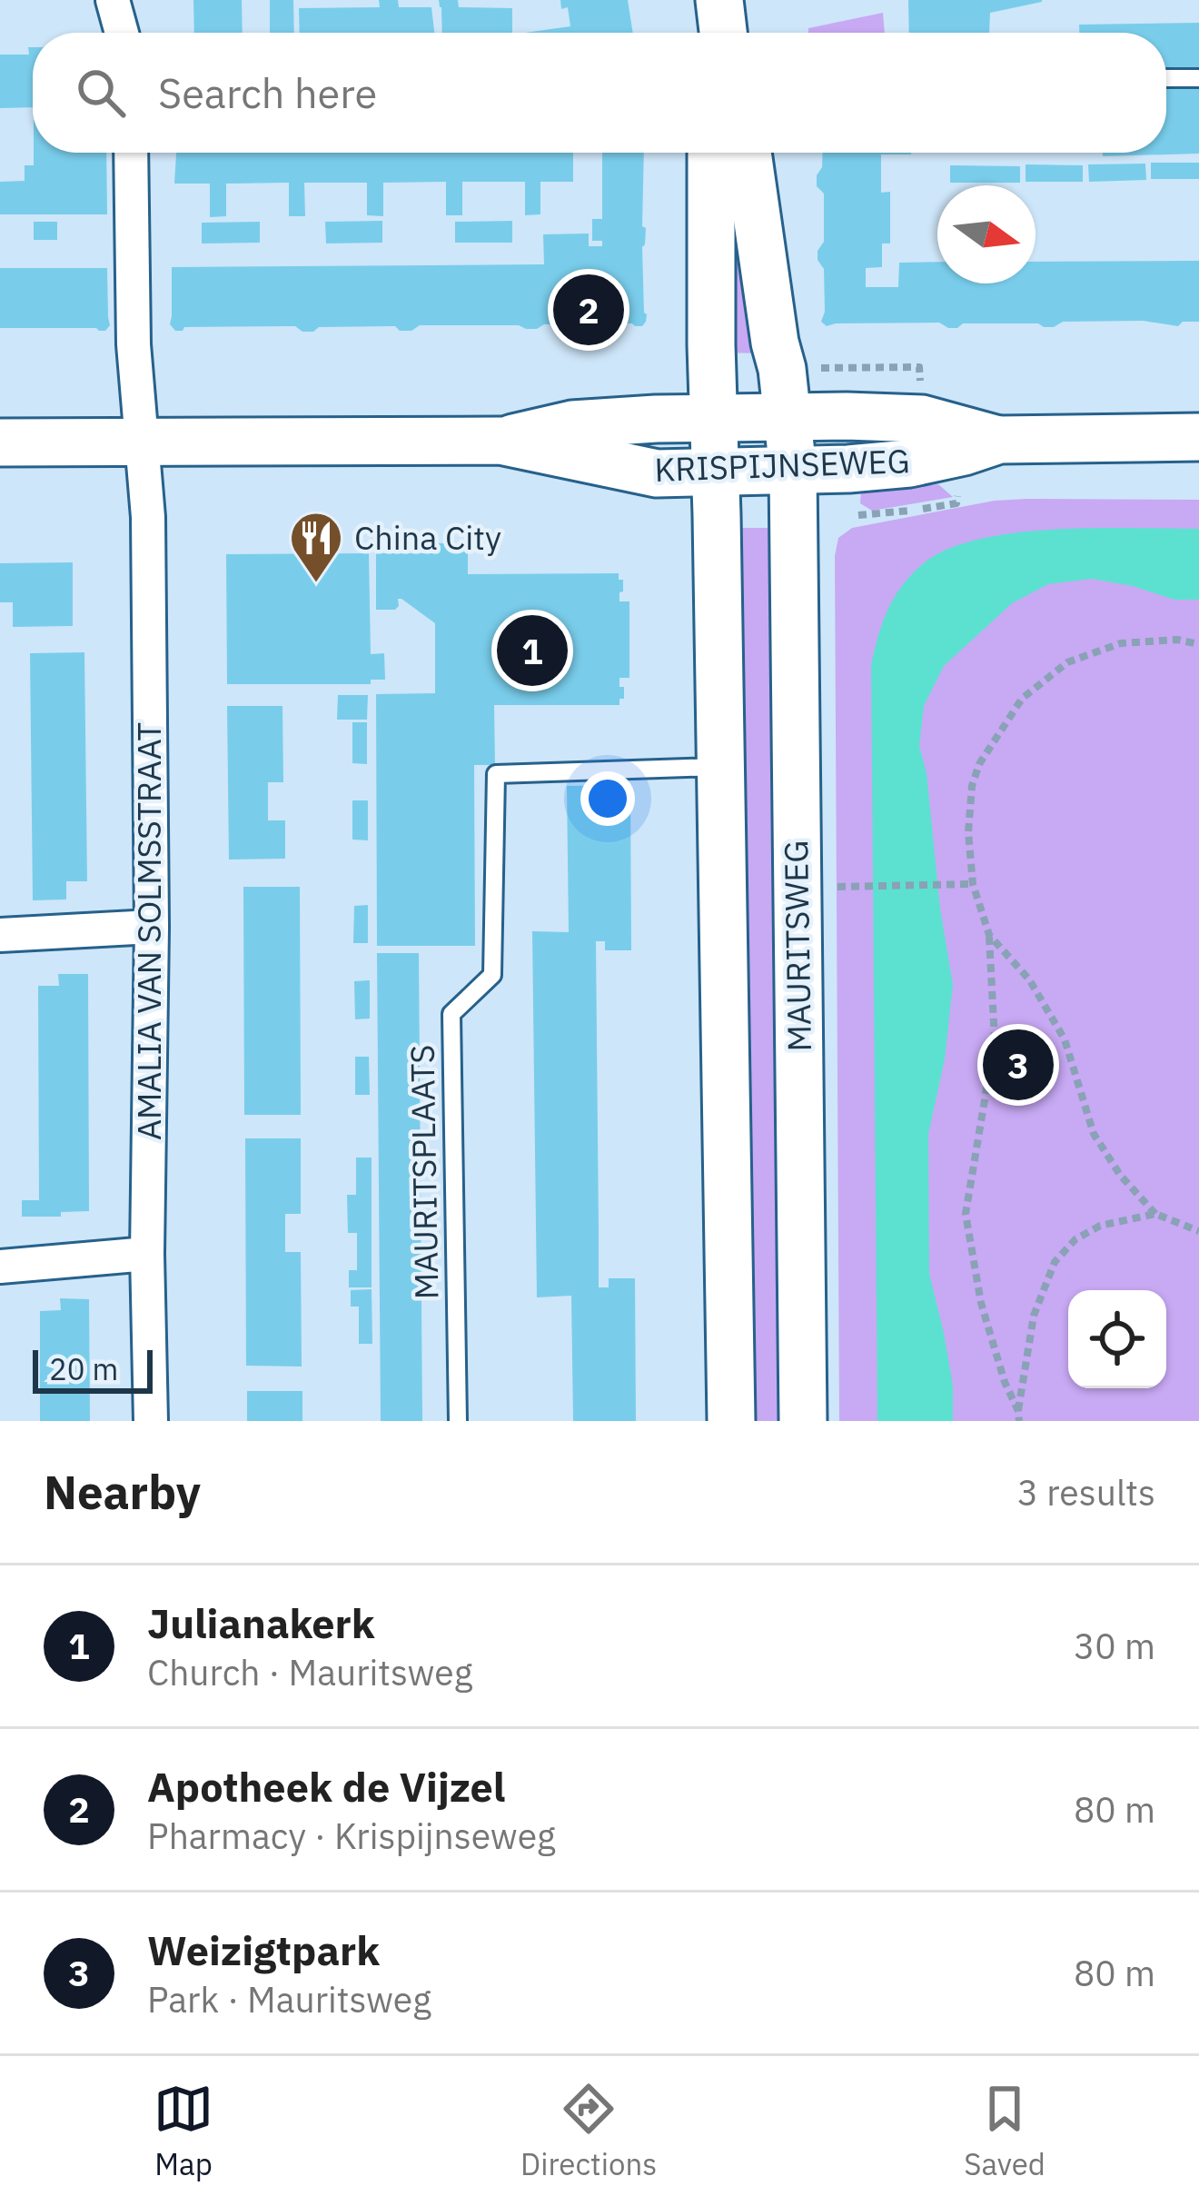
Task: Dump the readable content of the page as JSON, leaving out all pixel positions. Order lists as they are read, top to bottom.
{
  "streets": {
    "street": ["KRISPIJNSEWEG", "AMALIA VAN SOLMSSTRAAT", "MAURITSWEG"],
    "lane": ["MAURITSPLAATS"]
  },
  "crossings": [
    ["KRISPIJNSEWEG", "AMALIA VAN SOLMSSTRAAT"],
    ["KRISPIJNSEWEG", "MAURITSWEG"]
  ],
  "places": {
    "restaurant": ["China City"]
  },
  "scale_bar": "20 m",
  "north": "right",
  "page": {
    "search": "Search here",
    "pins": ["2", "1", "3"],
    "scale": "20 m",
    "heading": ["Nearby", "3 results"],
    "list": [
      {
        "mark": "1",
        "name": "Julianakerk",
        "note": "Church · Mauritsweg",
        "value": "30 m"
      },
      {
        "mark": "2",
        "name": "Apotheek de Vijzel",
        "note": "Pharmacy · Krispijnseweg",
        "value": "80 m"
      },
      {
        "mark": "3",
        "name": "Weizigtpark",
        "note": "Park · Mauritsweg",
        "value": "80 m"
      }
    ],
    "nav": ["Map", "Directions", "Saved"]
  }
}
